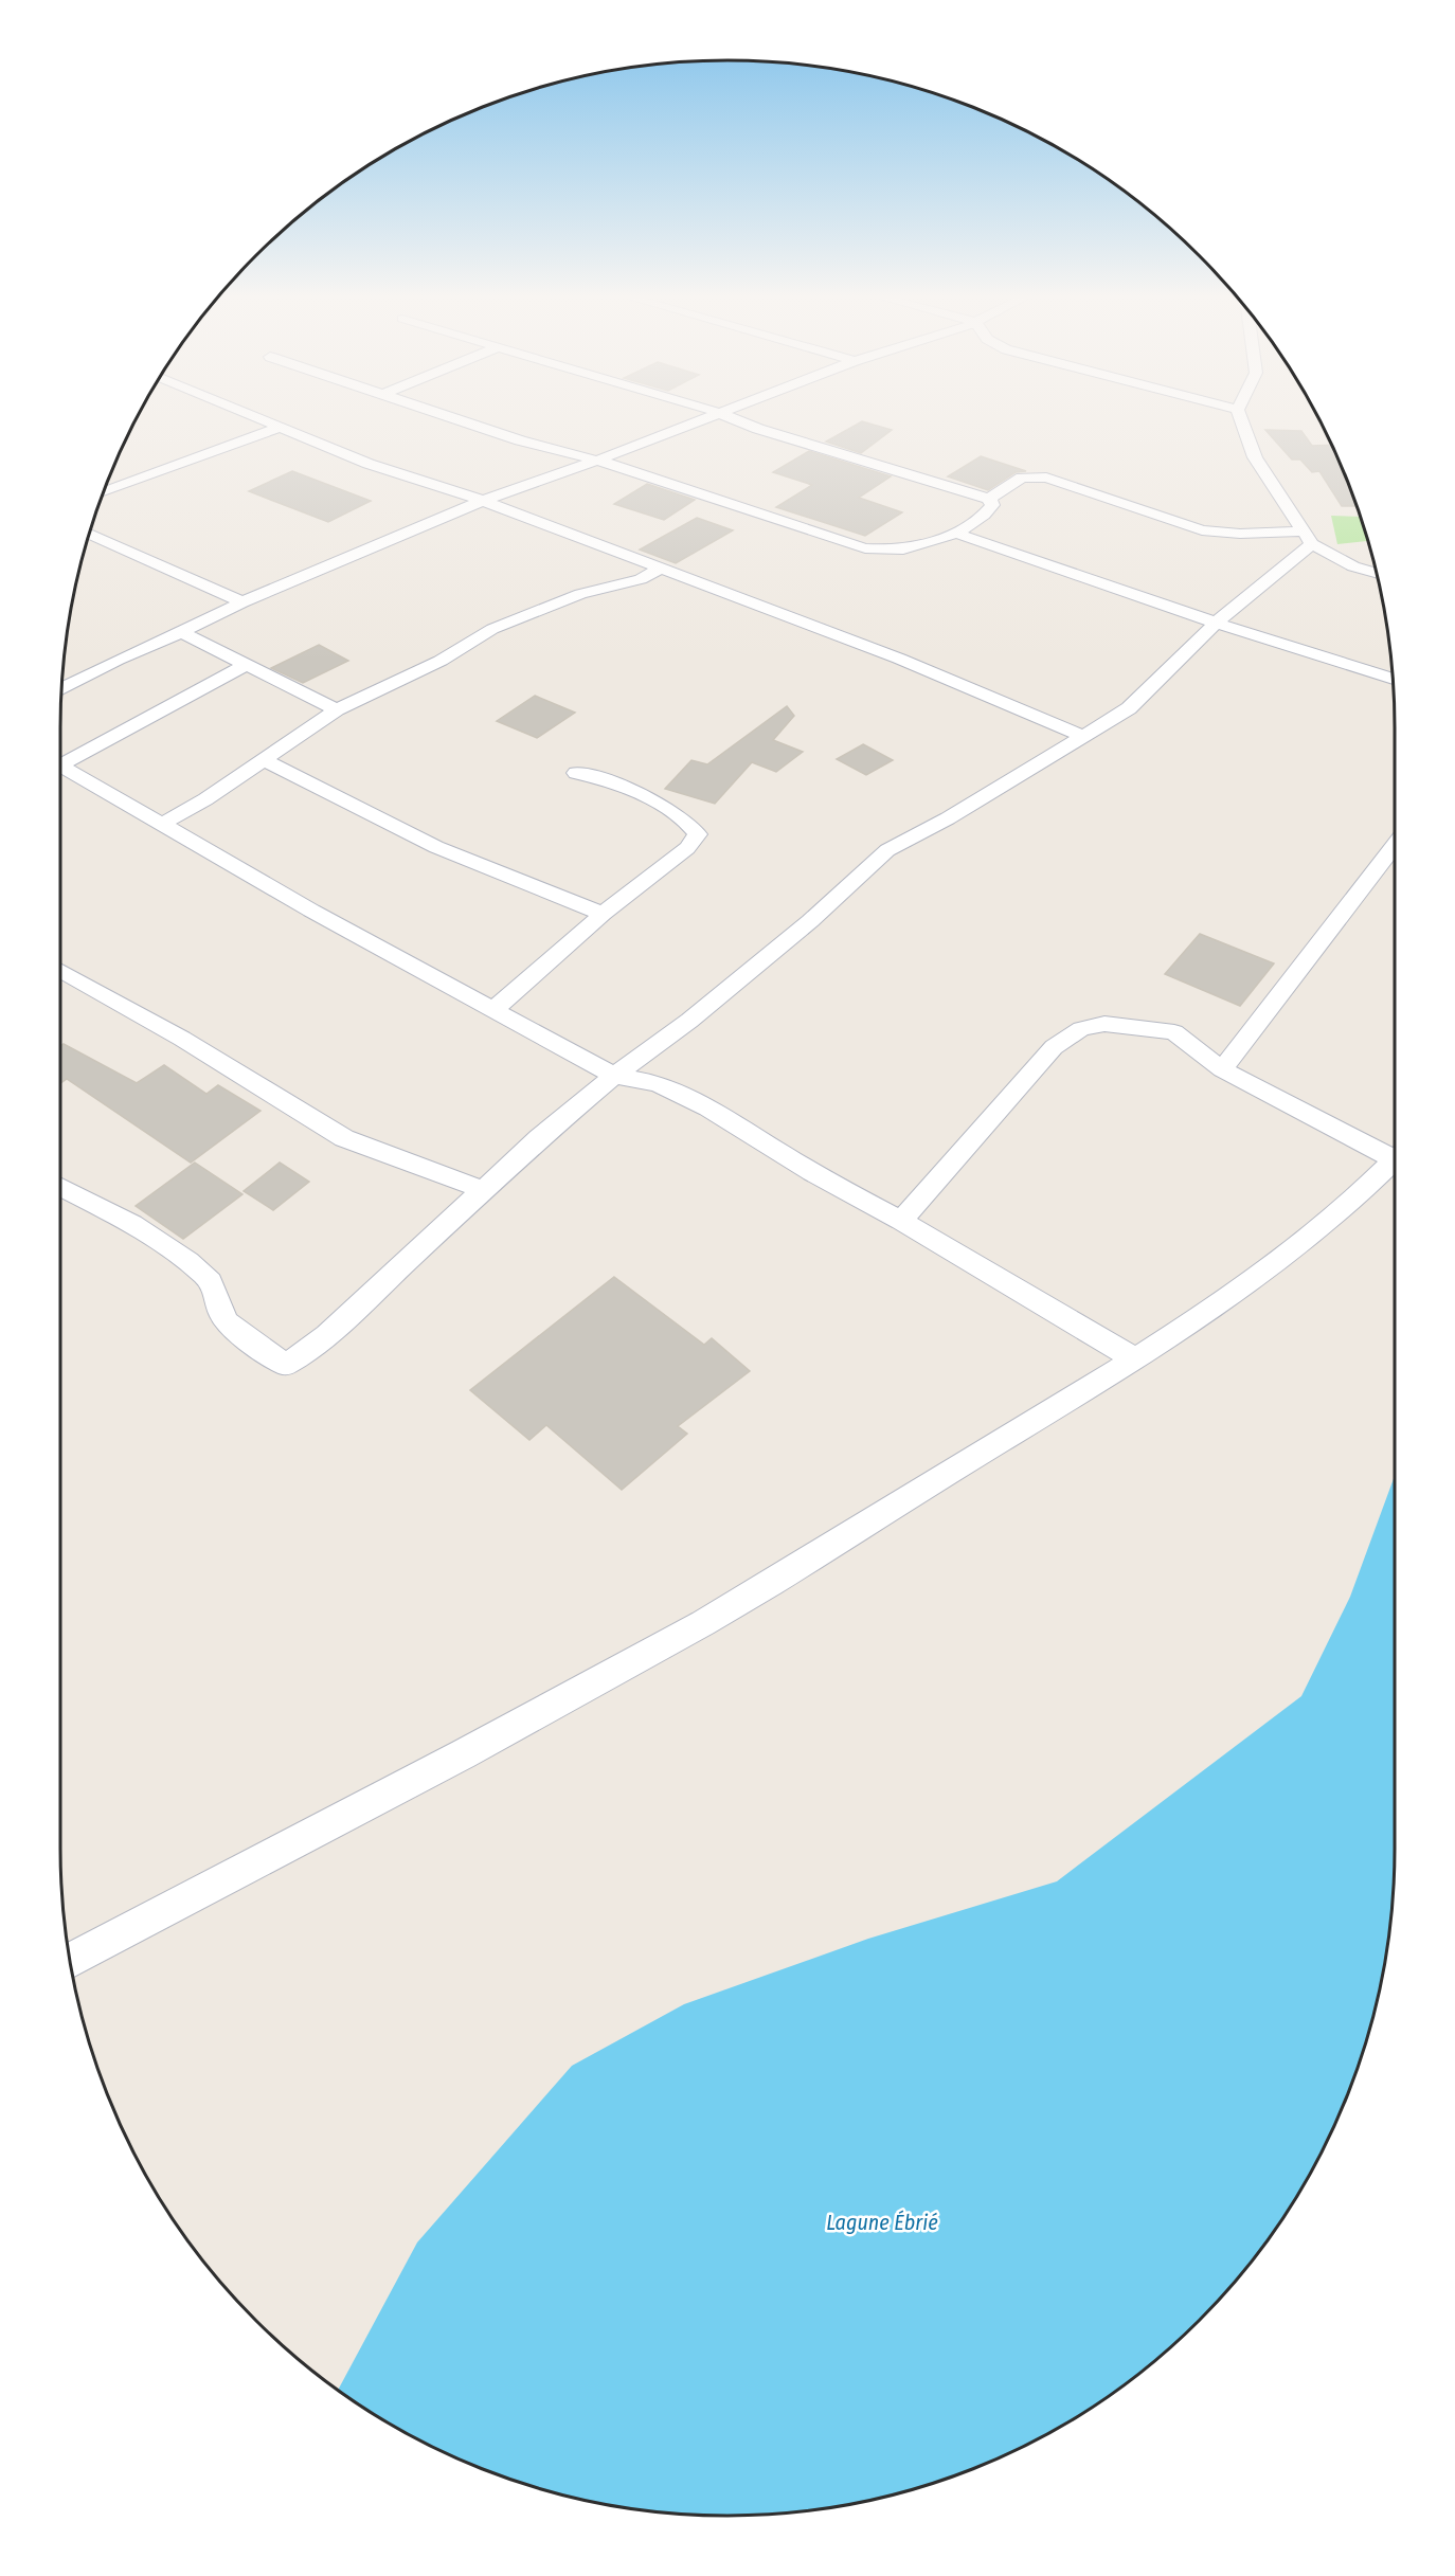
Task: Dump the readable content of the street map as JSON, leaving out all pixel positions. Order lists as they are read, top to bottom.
{
  "water": ["Lagune Ébrié"]
}
